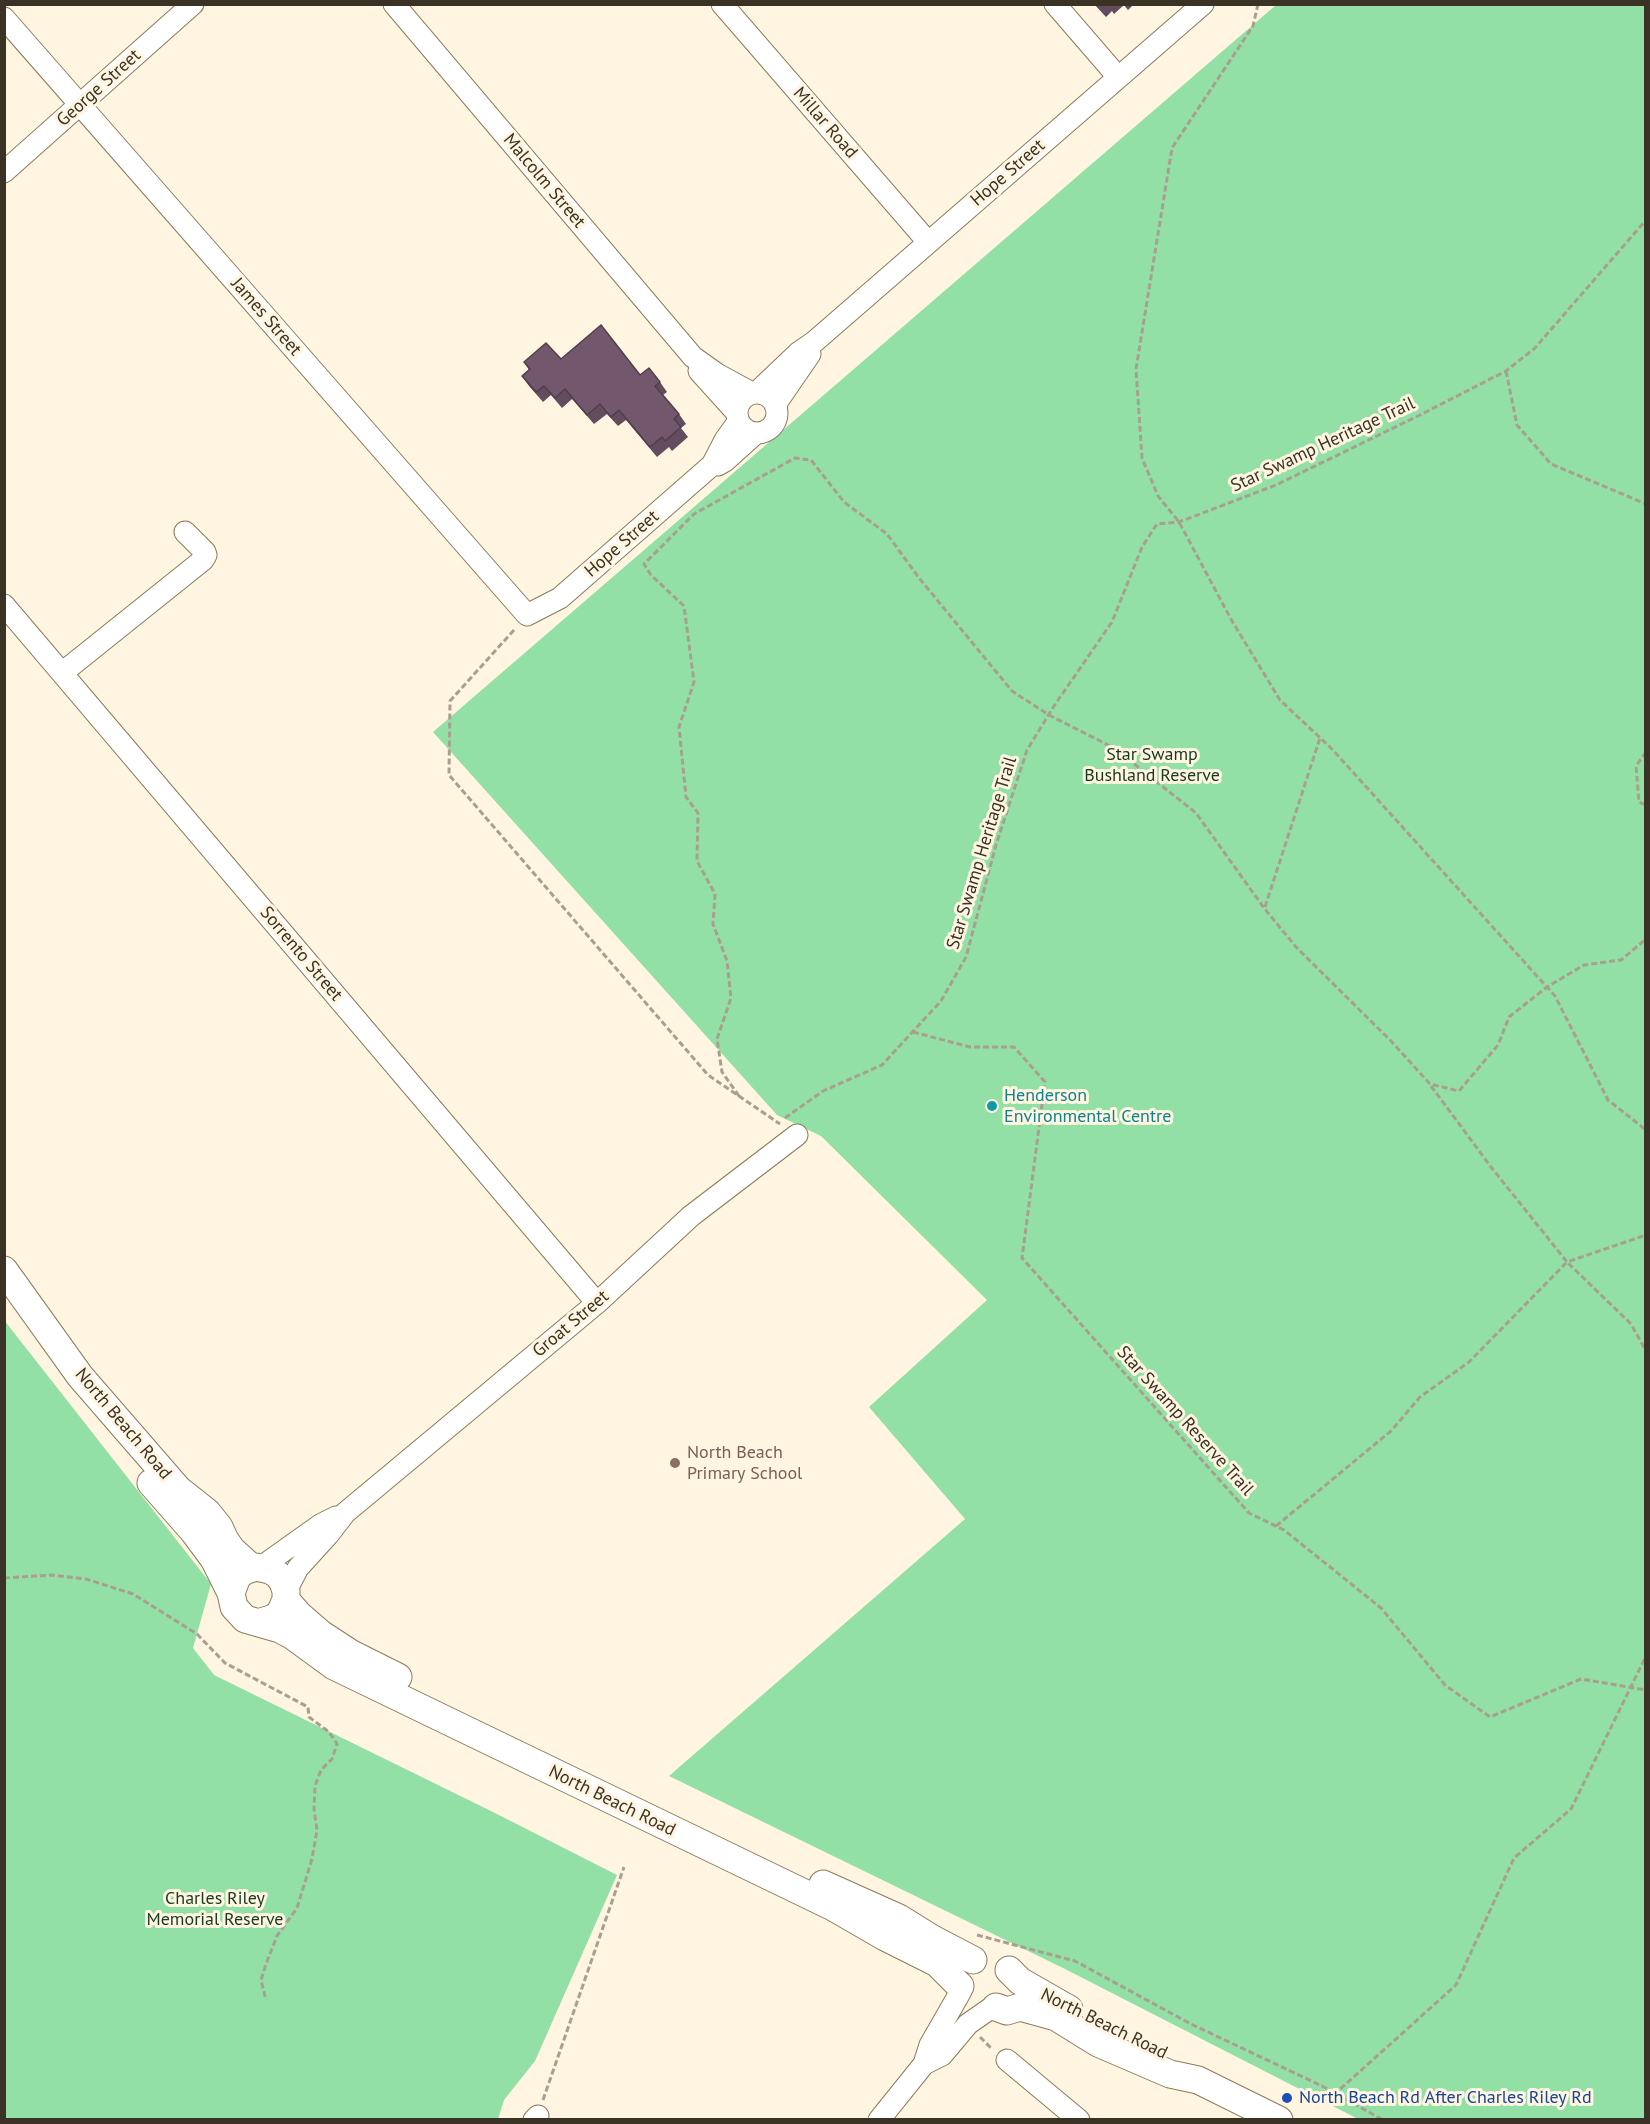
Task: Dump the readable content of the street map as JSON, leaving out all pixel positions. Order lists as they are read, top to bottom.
{
  "streets": {
    "main road": ["North Beach Road"],
    "street": [
      "George Street",
      "Millar Road",
      "Hope Street",
      "Malcolm Street",
      "James Street",
      "Sorrento Street",
      "Groat Street"
    ],
    "path": ["Star Swamp Heritage Trail", "Star Swamp Reserve Trail"]
  },
  "crossings": [
    ["George Street", "James Street"],
    ["Millar Road", "Hope Street"],
    ["Hope Street", "Malcolm Street"],
    ["Hope Street", "James Street"],
    ["Star Swamp Heritage Trail", "Star Swamp Reserve Trail"],
    ["Sorrento Street", "Groat Street"],
    ["Groat Street", "North Beach Road"]
  ],
  "parks": ["Star Swamp Bushland Reserve", "Charles Riley Memorial Reserve"],
  "places": ["Henderson Environmental Centre", "North Beach Primary School", "North Beach Rd After Charles Riley Rd"]
}
